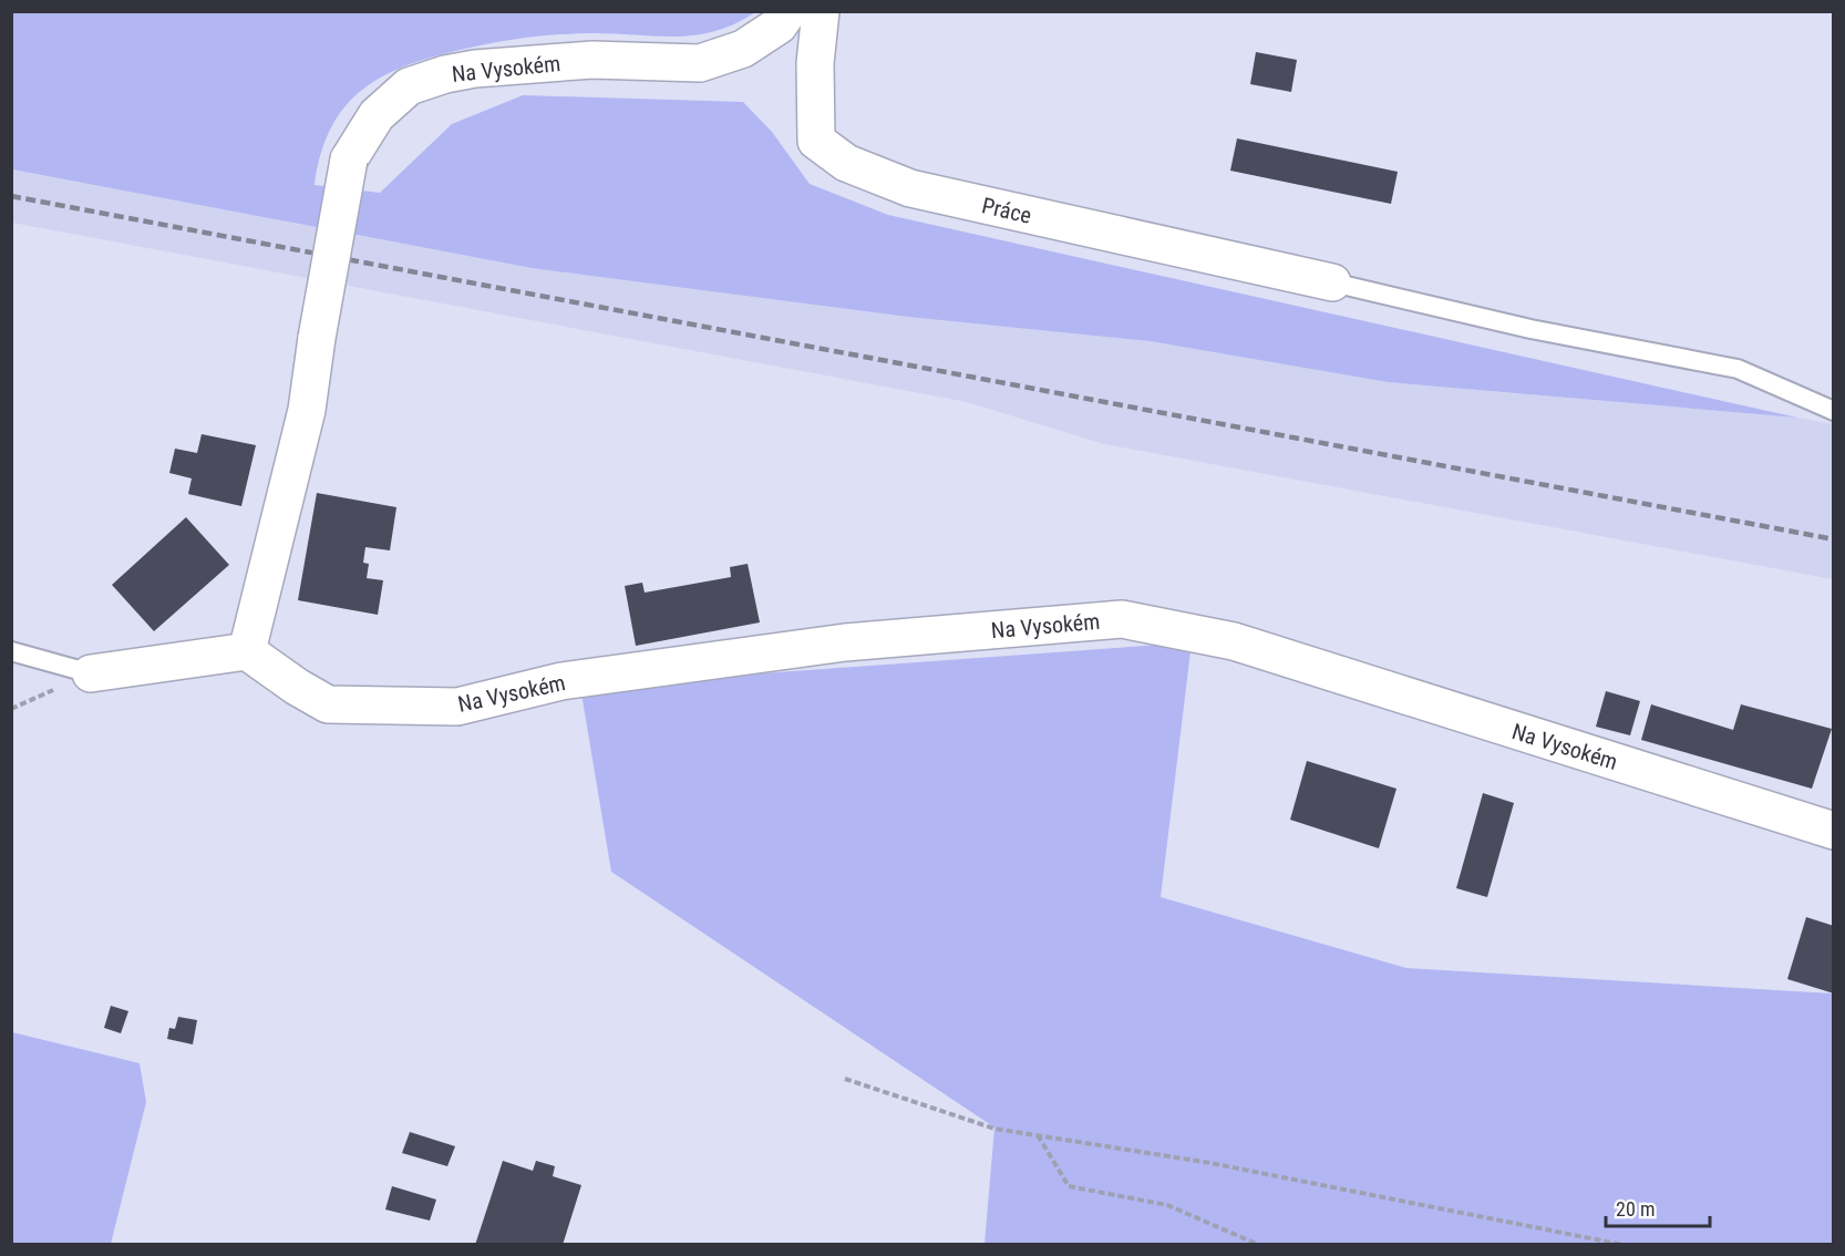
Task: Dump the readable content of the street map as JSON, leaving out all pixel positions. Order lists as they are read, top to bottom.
{
  "streets": {
    "street": ["Na Vysokém", "Práce"]
  },
  "scale_bar": "20 m"
}
